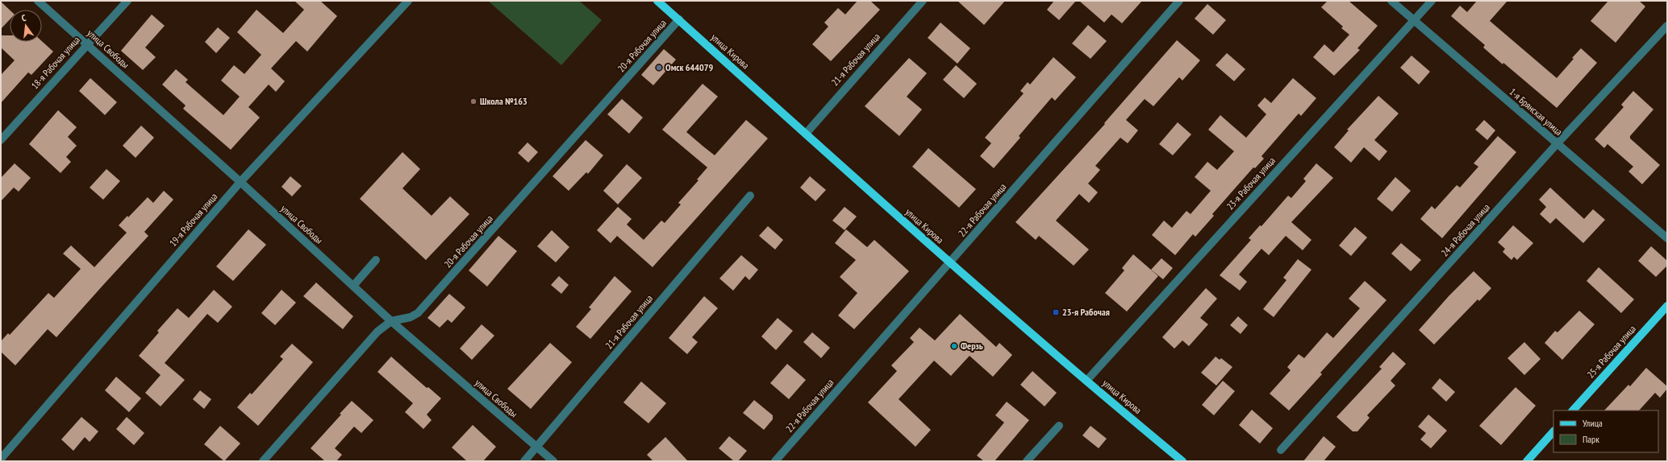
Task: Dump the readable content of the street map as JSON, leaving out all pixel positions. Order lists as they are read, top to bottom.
{
  "streets": {
    "main road": ["улица Кирова", "25-я Рабочая улица"],
    "street": [
      "20-я Рабочая улица",
      "улица Свободы",
      "21-я Рабочая улица",
      "18-я Рабочая улица",
      "1-я Брянская улица",
      "23-я Рабочая улица",
      "22-я Рабочая улица",
      "19-я Рабочая улица",
      "24-я Рабочая улица"
    ]
  },
  "crossings": [
    ["20-я Рабочая улица", "улица Свободы"],
    ["20-я Рабочая улица", "улица Кирова"],
    ["улица Свободы", "21-я Рабочая улица"],
    ["улица Свободы", "18-я Рабочая улица"],
    ["улица Свободы", "19-я Рабочая улица"],
    ["улица Кирова", "21-я Рабочая улица"],
    ["улица Кирова", "23-я Рабочая улица"],
    ["улица Кирова", "22-я Рабочая улица"],
    ["1-я Брянская улица", "23-я Рабочая улица"],
    ["1-я Брянская улица", "24-я Рабочая улица"]
  ],
  "places": {
    "other": ["Омск 644079", "Школа №163", "Ферзь"],
    "transit": ["23-я Рабочая"]
  },
  "legend": ["Улица", "Парк"],
  "north": "top"
}
